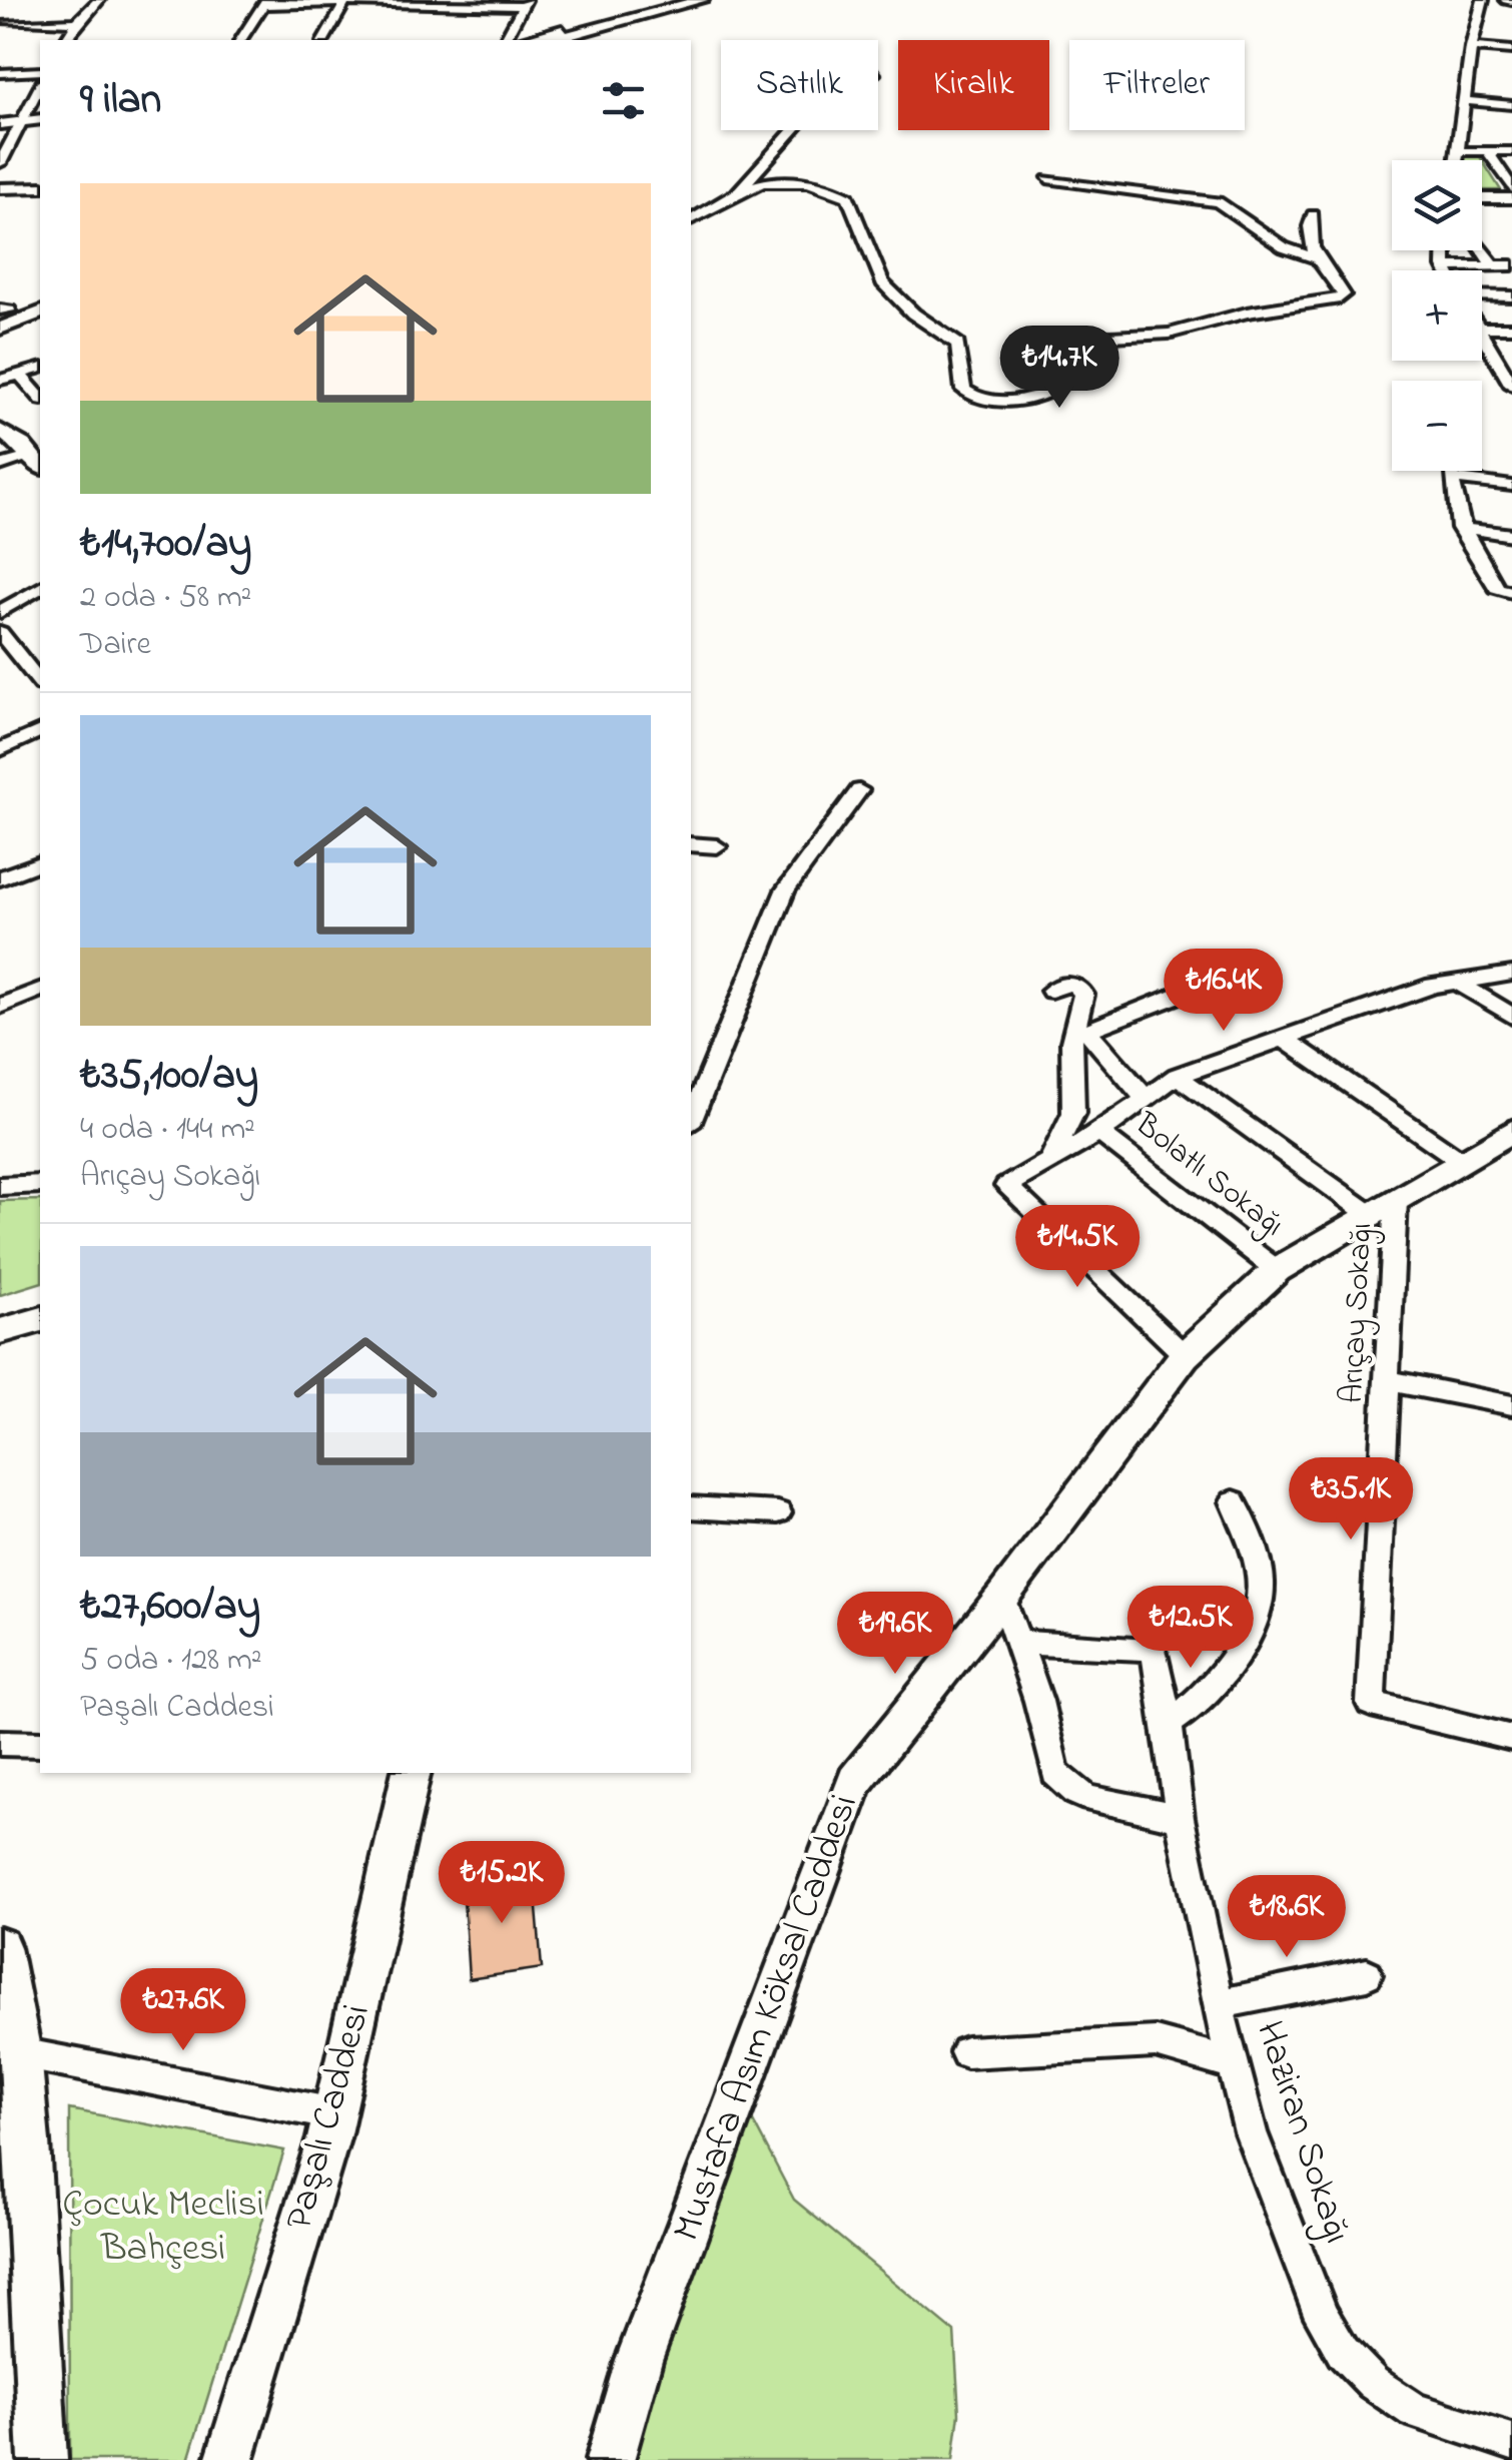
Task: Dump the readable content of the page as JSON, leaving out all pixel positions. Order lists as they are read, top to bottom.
{
  "streets": {
    "street": [
      "Bolatlı Sokağı",
      "Arıçay Sokağı",
      "Mustafa Asım Köksal Caddesi",
      "Paşalı Caddesi",
      "Haziran Sokağı"
    ]
  },
  "crossings": [
    ["Bolatlı Sokağı", "Mustafa Asım Köksal Caddesi"],
    ["Arıçay Sokağı", "Mustafa Asım Köksal Caddesi"]
  ],
  "parks": ["Çocuk Meclisi Bahçesi"],
  "page": {
    "chip": ["Satılık", "Kiralık", "Filtreler"],
    "heading": "9 ilan",
    "map_buttons": ["+", "−"],
    "list": [
      {
        "name": "₺14,700/ay",
        "note": "2 oda · 58 m² · Daire"
      },
      {
        "name": "₺35,100/ay",
        "note": "4 oda · 144 m² · Arıçay Sokağı"
      },
      {
        "name": "₺27,600/ay",
        "note": "5 oda · 128 m² · Paşalı Caddesi"
      }
    ],
    "price": [
      "₺14.7K",
      "₺16.4K",
      "₺14.5K",
      "₺35.1K",
      "₺12.5K",
      "₺19.6K",
      "₺15.2K",
      "₺18.6K",
      "₺27.6K"
    ]
  }
}
